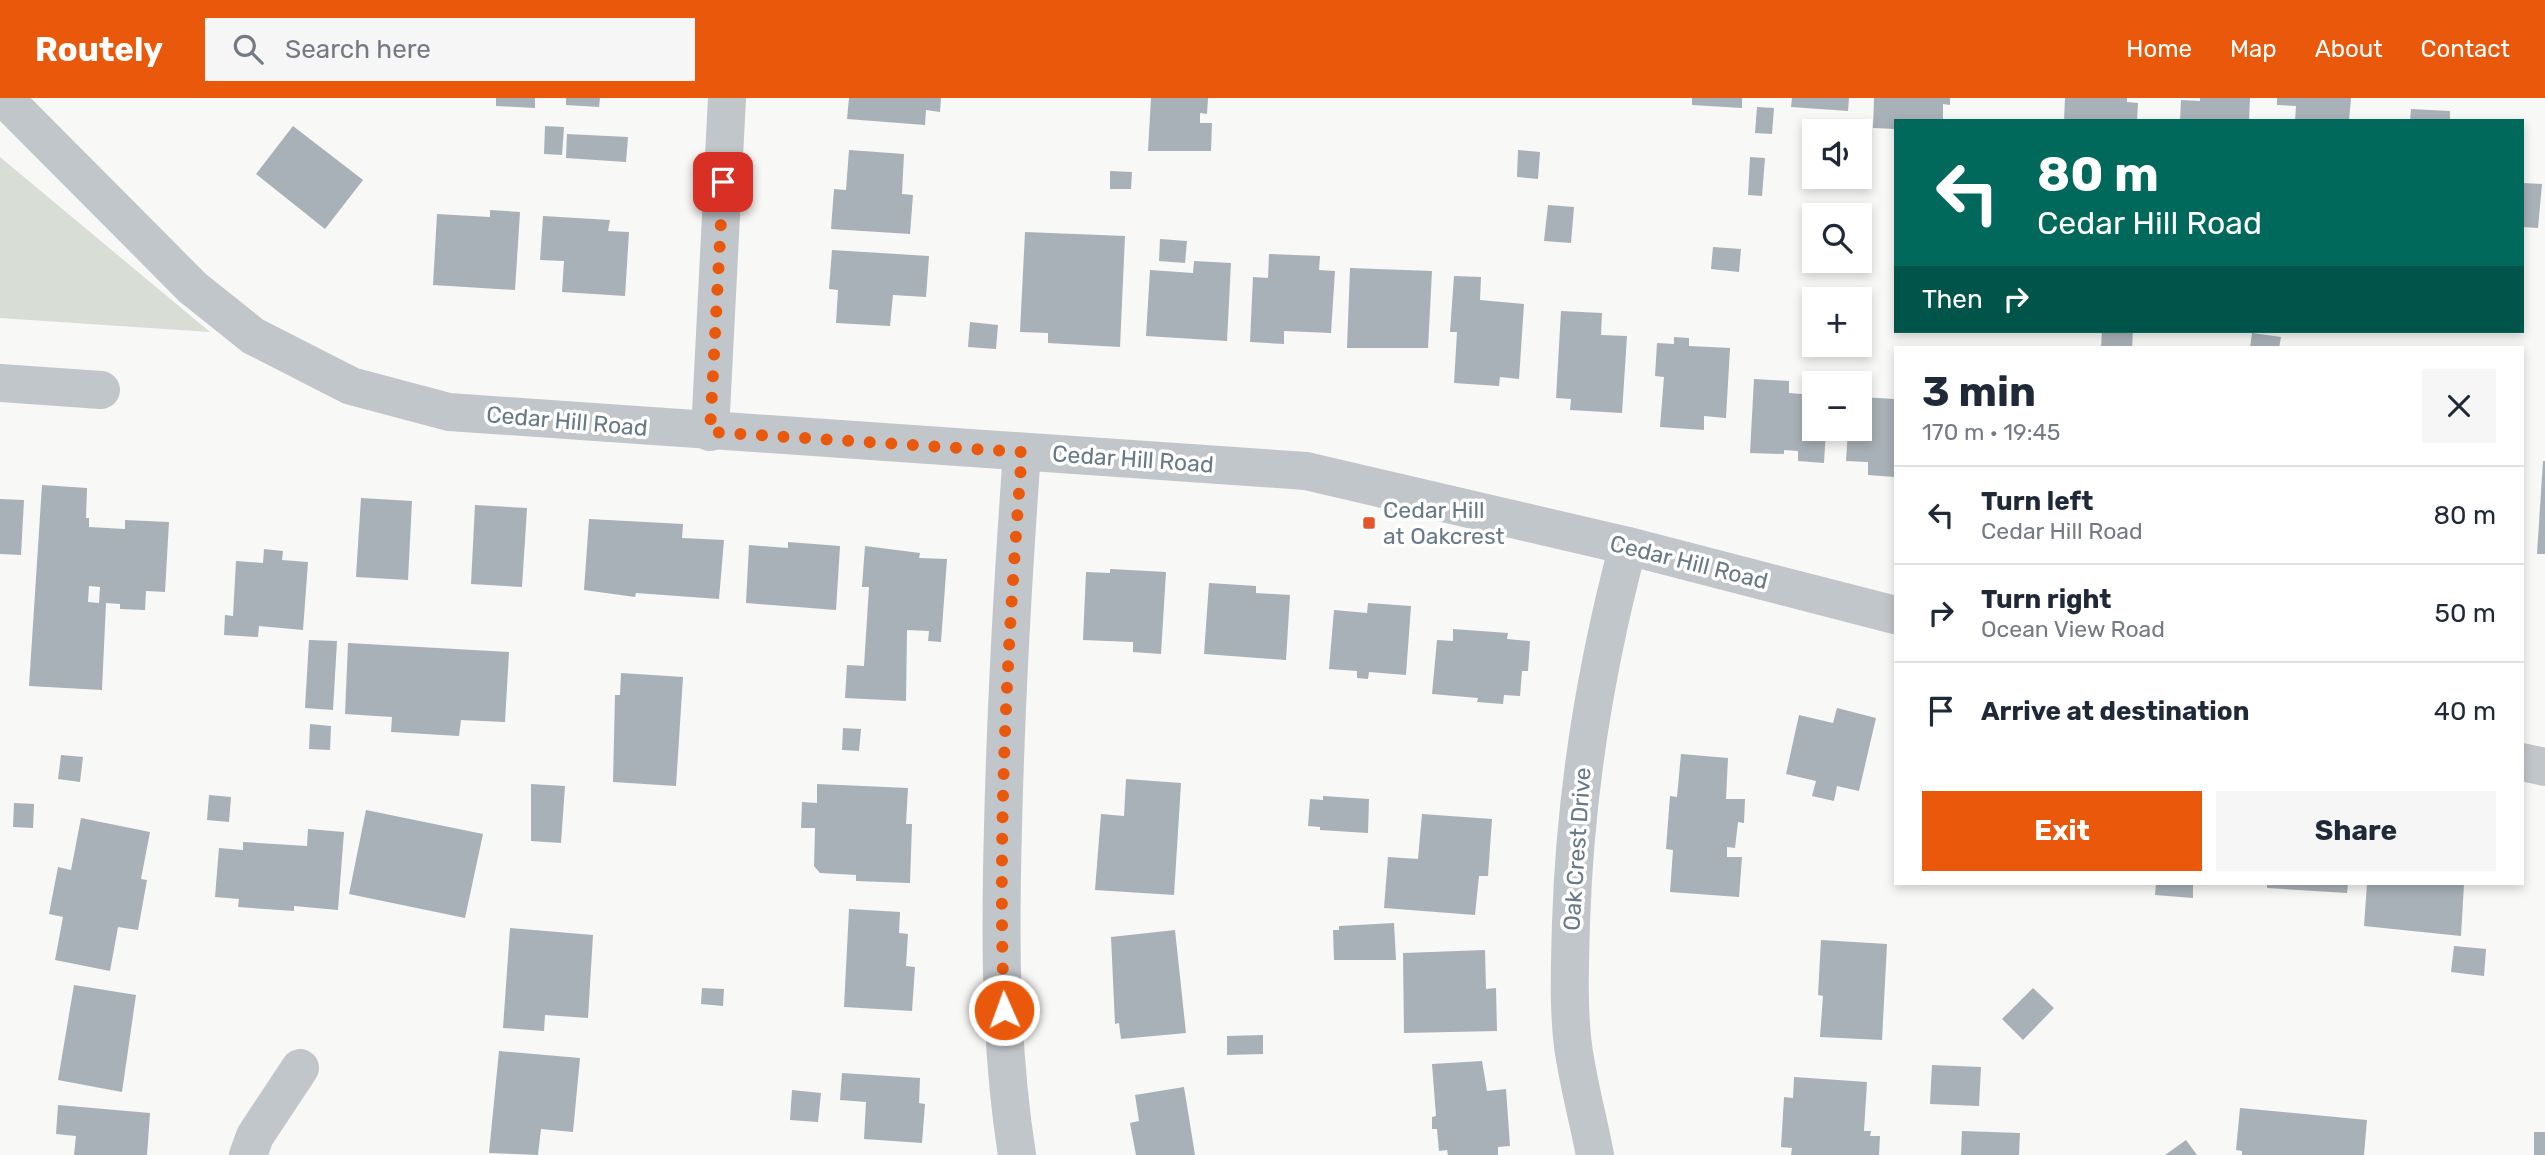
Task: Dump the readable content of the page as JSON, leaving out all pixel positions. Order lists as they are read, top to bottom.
{
  "streets": {
    "street": ["Cedar Hill Road", "Oak Crest Drive"]
  },
  "crossings": [
    ["Cedar Hill Road", "Oak Crest Drive"]
  ],
  "places": {
    "transit": ["Cedar Hill at Oakcrest"]
  },
  "page": {
    "header": "Routely",
    "search": "Search here",
    "nav": [
      "Home",
      "Map",
      "About",
      "Contact"
    ],
    "map_buttons": ["+", "−"],
    "turn": ["80 m", "Cedar Hill Road"],
    "then": "Then",
    "heading": ["3 min", "170 m · 19:45"],
    "list": [
      {
        "name": "Turn left",
        "note": "Cedar Hill Road",
        "value": "80 m"
      },
      {
        "name": "Turn right",
        "note": "Ocean View Road",
        "value": "50 m"
      },
      {
        "name": "Arrive at destination",
        "value": "40 m"
      }
    ],
    "buttons": ["Exit", "Share"]
  }
}
